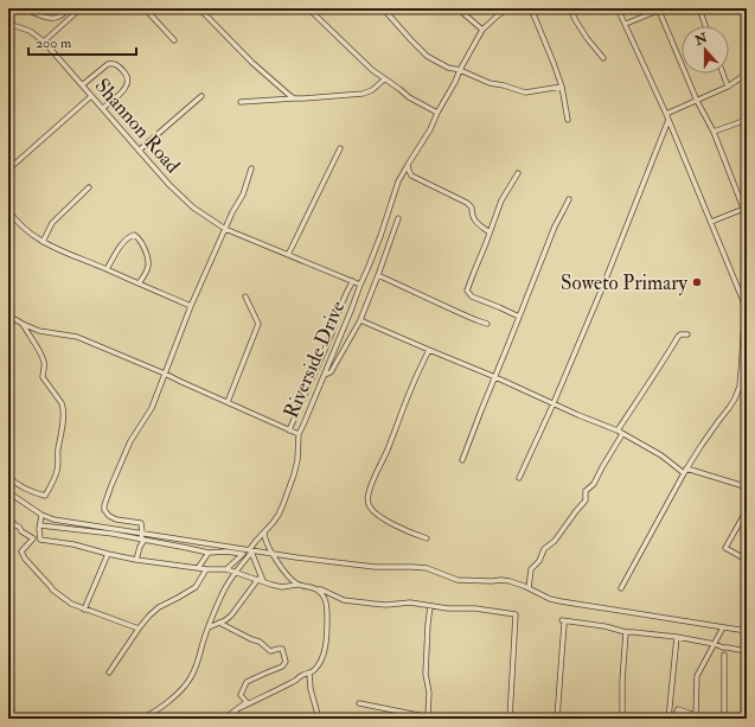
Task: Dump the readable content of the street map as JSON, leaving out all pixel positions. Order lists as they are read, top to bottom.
{
  "streets": {
    "street": ["Shannon Road", "Riverside Drive"]
  },
  "crossings": [
    ["Shannon Road", "Riverside Drive"]
  ],
  "places": ["Soweto Primary"],
  "scale_bar": "200 m",
  "north": "top"
}
